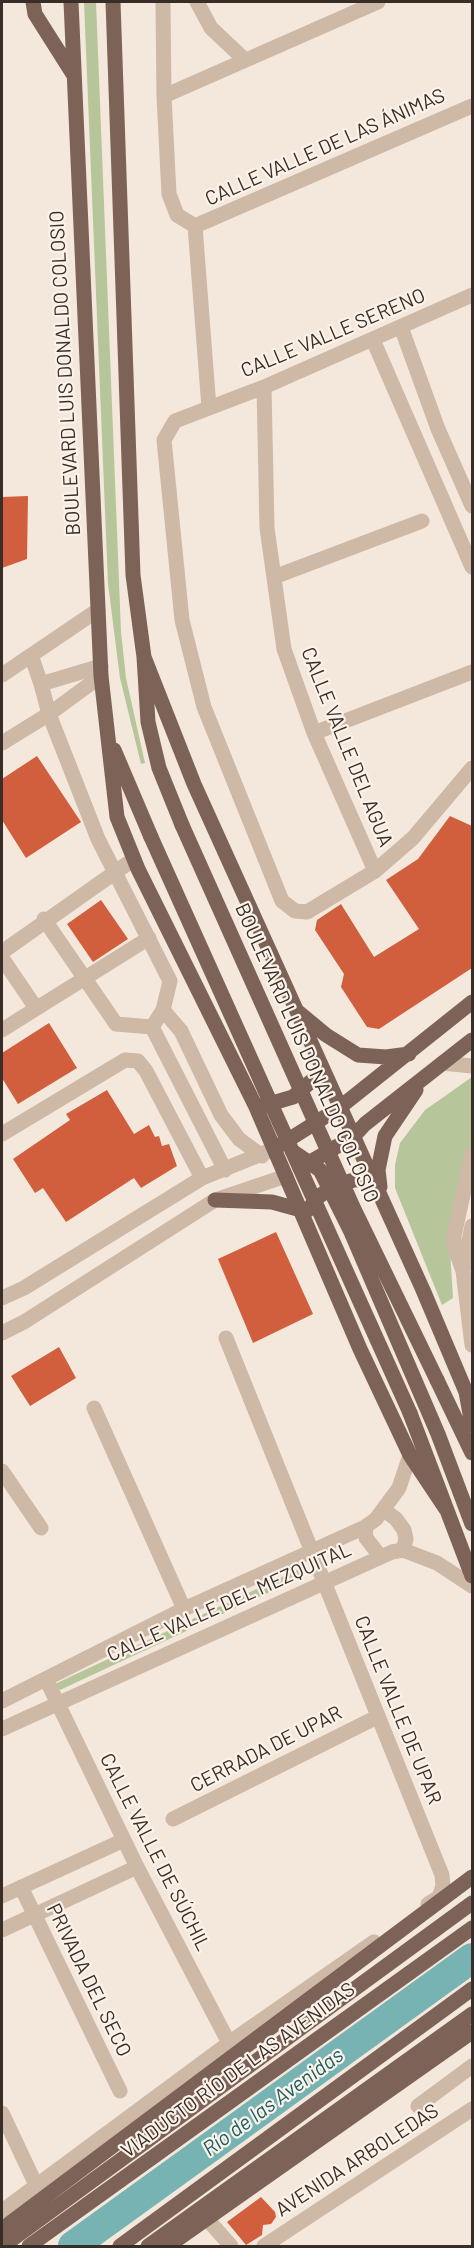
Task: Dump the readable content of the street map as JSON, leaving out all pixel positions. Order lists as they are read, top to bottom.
{
  "streets": {
    "main road": ["BOULEVARD LUIS DONALDO COLOSIO", "VIADUCTO RÍO DE LAS AVENIDAS"],
    "street": [
      "CALLE VALLE DE LAS ÁNIMAS",
      "CALLE VALLE SERENO",
      "CALLE VALLE DEL AGUA",
      "CALLE VALLE DEL MEZQUITAL",
      "CALLE VALLE DE UPAR",
      "CERRADA DE UPAR",
      "CALLE VALLE DE SÚCHIL",
      "PRIVADA DEL SECO",
      "AVENIDA ARBOLEDAS"
    ]
  },
  "crossings": [
    ["CALLE VALLE SERENO", "CALLE VALLE DEL AGUA"],
    ["BOULEVARD LUIS DONALDO COLOSIO", "CALLE VALLE DEL MEZQUITAL"],
    ["CALLE VALLE DEL MEZQUITAL", "CALLE VALLE DE UPAR"],
    ["CALLE VALLE DEL MEZQUITAL", "CALLE VALLE DE SÚCHIL"],
    ["CALLE VALLE DE UPAR", "CERRADA DE UPAR"],
    ["CALLE VALLE DE UPAR", "CALLE VALLE DE SÚCHIL"]
  ],
  "water": ["Río de las Avenidas"]
}
